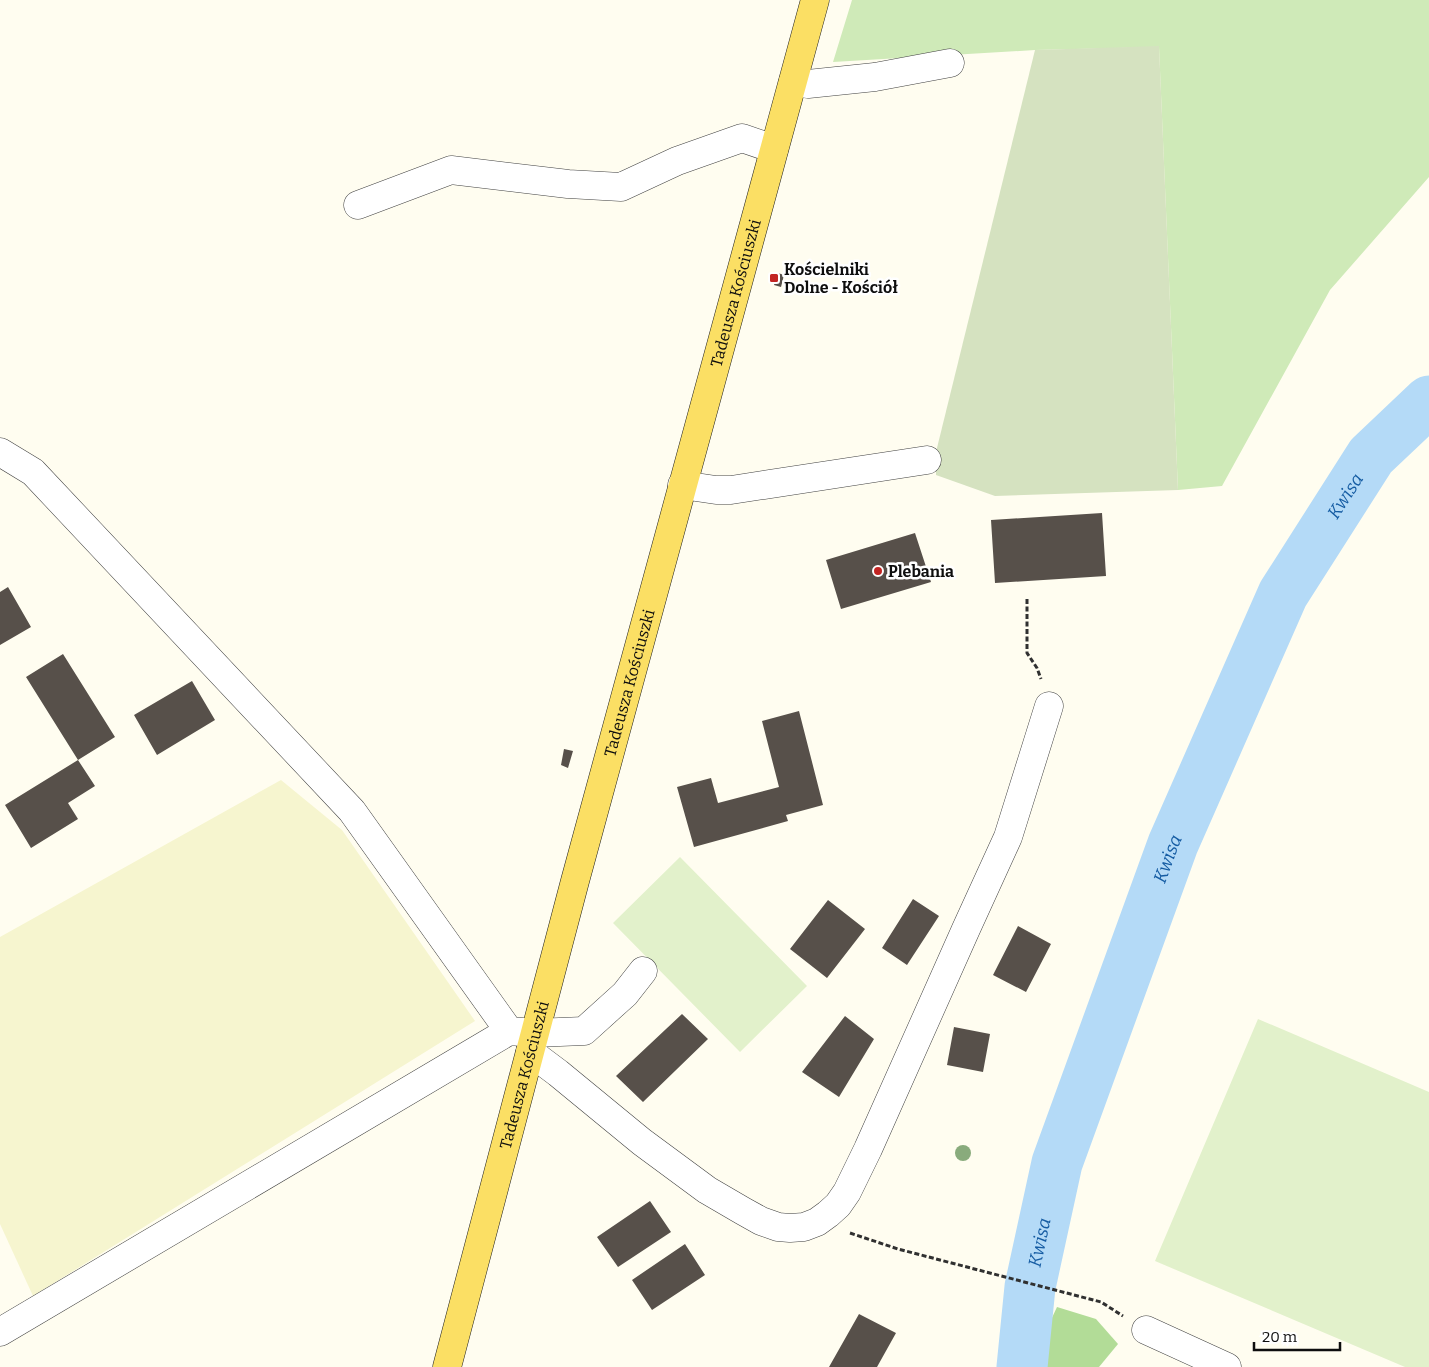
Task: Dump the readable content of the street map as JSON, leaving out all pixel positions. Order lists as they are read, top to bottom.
{
  "streets": {
    "main road": ["Tadeusza Kościuszki"]
  },
  "water": ["Kwisa"],
  "places": {
    "transit": ["Kościelniki Dolne - Kościół"],
    "other": ["Plebania"]
  },
  "scale_bar": "20 m"
}
